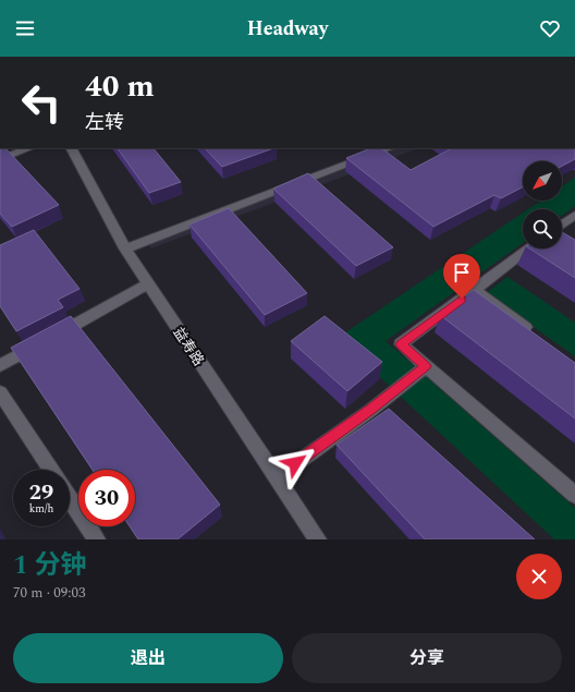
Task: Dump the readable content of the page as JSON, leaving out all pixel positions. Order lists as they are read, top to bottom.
{
  "streets": {
    "street": ["益寿路"]
  },
  "north": "bottom left",
  "page": {
    "header": "Headway",
    "turn": ["40 m", "左转"],
    "speed": "29 km/h",
    "limit": "30",
    "heading": ["1 分钟", "70 m · 09:03"],
    "buttons": ["退出", "分享"]
  }
}
